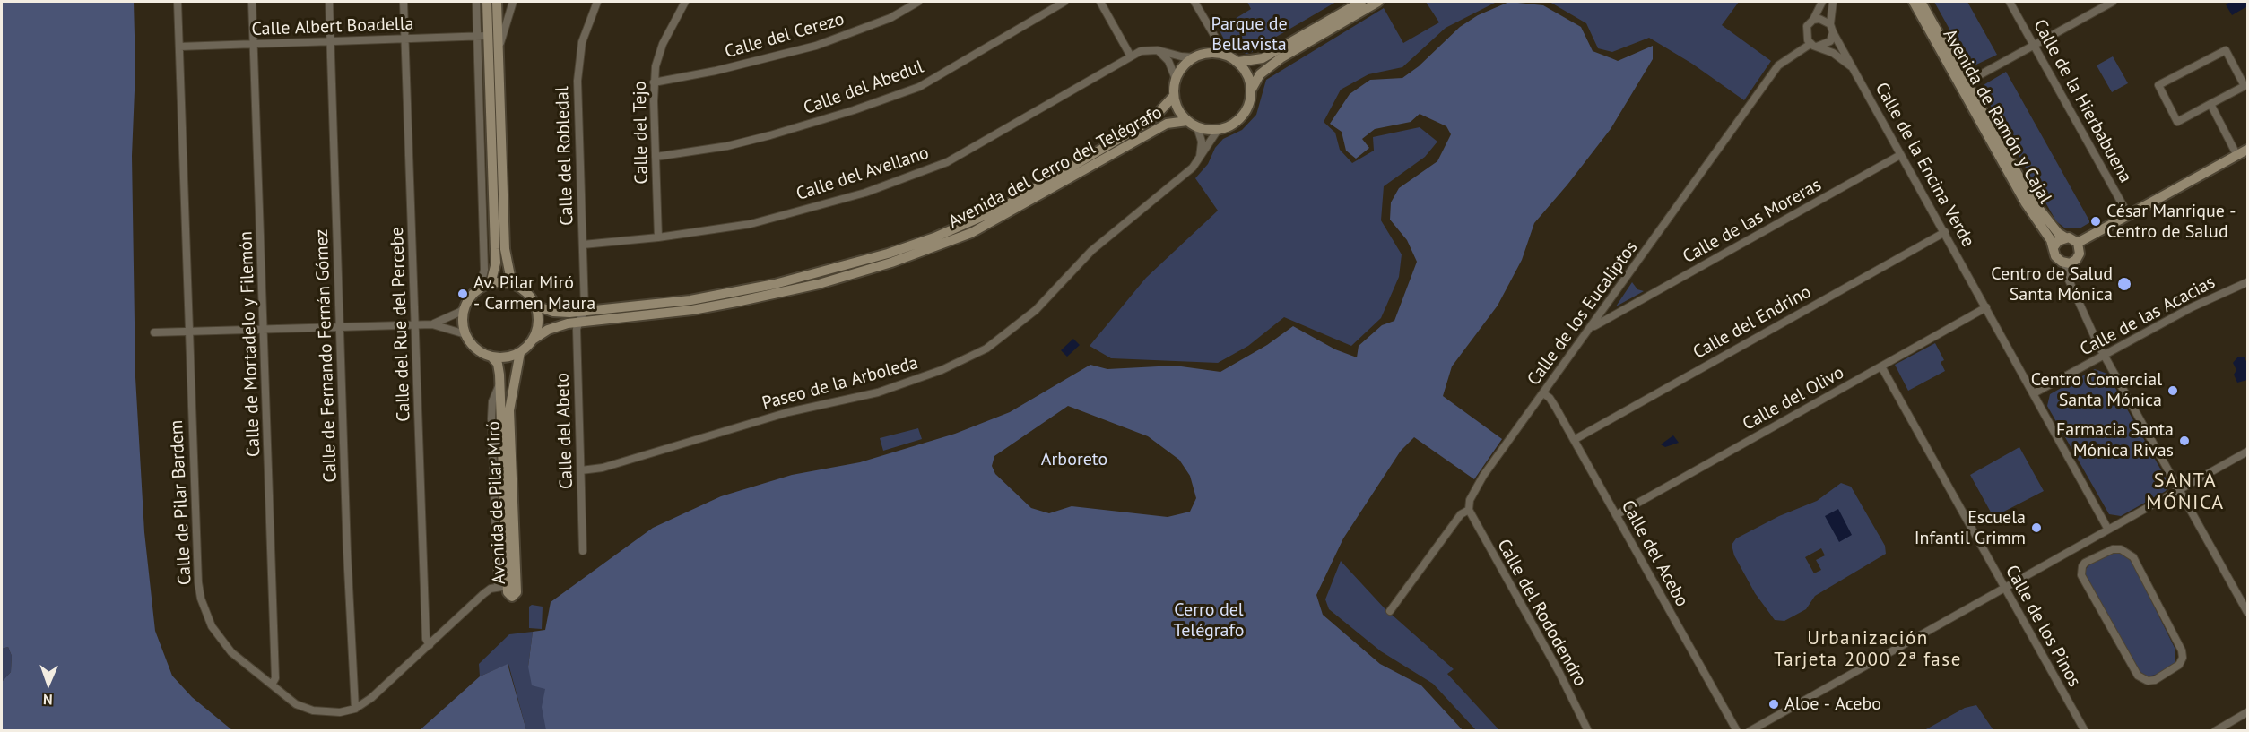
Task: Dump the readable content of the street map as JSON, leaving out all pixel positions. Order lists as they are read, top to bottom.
{
  "streets": {
    "street": [
      "Calle Albert Boadella",
      "Calle del Cerezo",
      "Calle del Abedul",
      "Calle de la Hierbabuena",
      "Avenida de Ramón y Cajal",
      "Calle del Tejo",
      "Calle del Robledal",
      "Calle de la Encina Verde",
      "Avenida del Cerro del Telégrafo",
      "Calle del Avellano",
      "Calle de las Moreras",
      "Calle de los Eucaliptos",
      "Calle de las Acacias",
      "Calle del Endrino",
      "Calle del Rue del Percebe",
      "Calle de Mortadelo y Filemón",
      "Calle de Fernando Fernán Gómez",
      "Paseo de la Arboleda",
      "Calle del Olivo",
      "Calle del Abeto",
      "Calle de Pilar Bardem",
      "Avenida de Pilar Miró",
      "Calle del Acebo",
      "Calle del Rododendro",
      "Calle de los Pinos"
    ]
  },
  "crossings": [
    ["Calle Albert Boadella", "Calle del Rue del Percebe"],
    ["Calle Albert Boadella", "Calle de Mortadelo y Filemón"],
    ["Calle Albert Boadella", "Calle de Fernando Fernán Gómez"],
    ["Calle Albert Boadella", "Calle de Pilar Bardem"],
    ["Calle del Cerezo", "Calle del Tejo"],
    ["Calle del Abedul", "Calle del Tejo"],
    ["Calle del Tejo", "Calle del Avellano"],
    ["Calle del Robledal", "Avenida del Cerro del Telégrafo"],
    ["Calle del Robledal", "Calle del Avellano"],
    ["Calle del Robledal", "Calle del Abeto"],
    ["Calle de la Encina Verde", "Calle de las Moreras"],
    ["Calle de la Encina Verde", "Calle de los Eucaliptos"],
    ["Calle de la Encina Verde", "Calle de las Acacias"],
    ["Calle de la Encina Verde", "Calle del Endrino"],
    ["Calle de la Encina Verde", "Calle del Olivo"],
    ["Avenida del Cerro del Telégrafo", "Calle del Avellano"],
    ["Avenida del Cerro del Telégrafo", "Paseo de la Arboleda"],
    ["Avenida del Cerro del Telégrafo", "Calle del Abeto"],
    ["Avenida del Cerro del Telégrafo", "Avenida de Pilar Miró"],
    ["Calle del Avellano", "Paseo de la Arboleda"],
    ["Calle de las Moreras", "Calle de los Eucaliptos"],
    ["Calle de los Eucaliptos", "Calle del Acebo"],
    ["Calle de los Eucaliptos", "Calle del Rododendro"],
    ["Calle del Endrino", "Calle del Acebo"],
    ["Calle del Rue del Percebe", "Calle de Pilar Bardem"],
    ["Calle de Mortadelo y Filemón", "Calle de Pilar Bardem"],
    ["Calle de Fernando Fernán Gómez", "Calle de Pilar Bardem"],
    ["Paseo de la Arboleda", "Calle del Abeto"],
    ["Calle del Olivo", "Calle del Acebo"],
    ["Calle del Olivo", "Calle de los Pinos"],
    ["Calle de Pilar Bardem", "Avenida de Pilar Miró"]
  ],
  "districts": ["SANTA MÓNICA", "Urbanización Tarjeta 2000 2ª fase"],
  "parks": ["Parque de Bellavista", "Arboreto", "Cerro del Telégrafo"],
  "places": [
    "César Manrique - Centro de Salud",
    "Centro de Salud Santa Mónica",
    "Av. Pilar Miró - Carmen Maura",
    "Centro Comercial Santa Mónica",
    "Farmacia Santa Mónica Rivas",
    "Escuela Infantil Grimm",
    "Aloe - Acebo"
  ],
  "north": "bottom"
}
